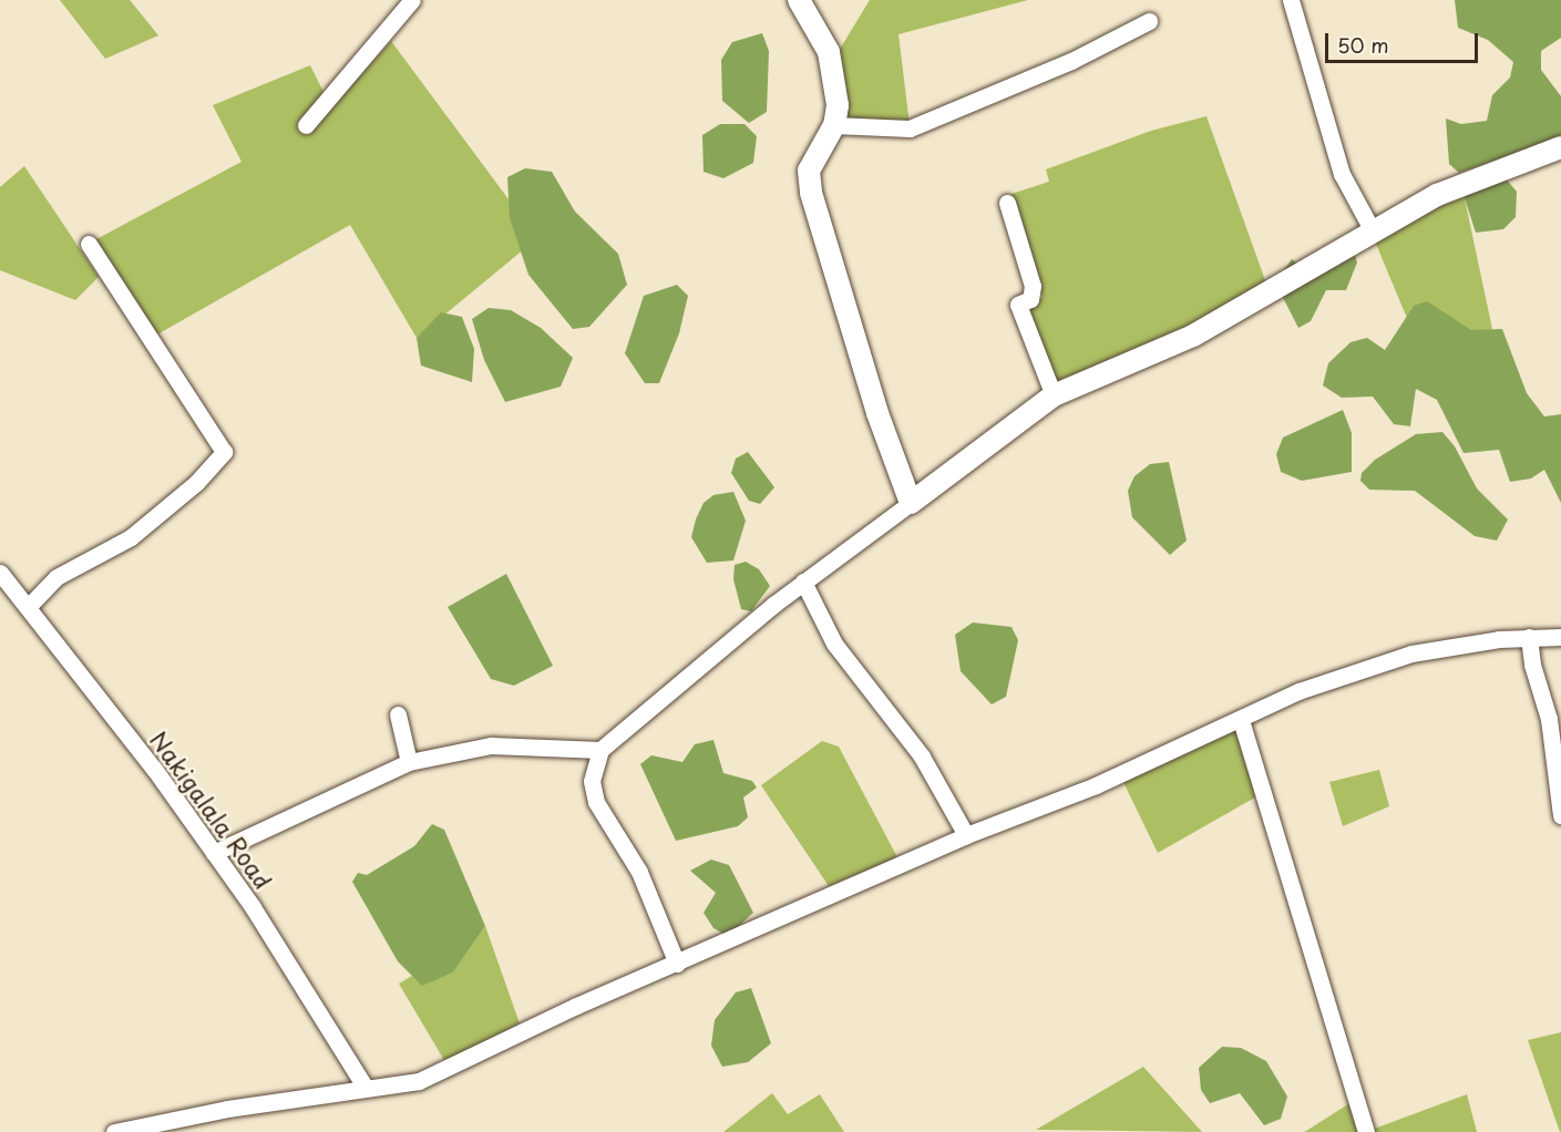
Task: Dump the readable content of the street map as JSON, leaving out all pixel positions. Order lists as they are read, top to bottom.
{
  "streets": {
    "street": ["Nakigalala Road"]
  },
  "scale_bar": "50 m"
}
